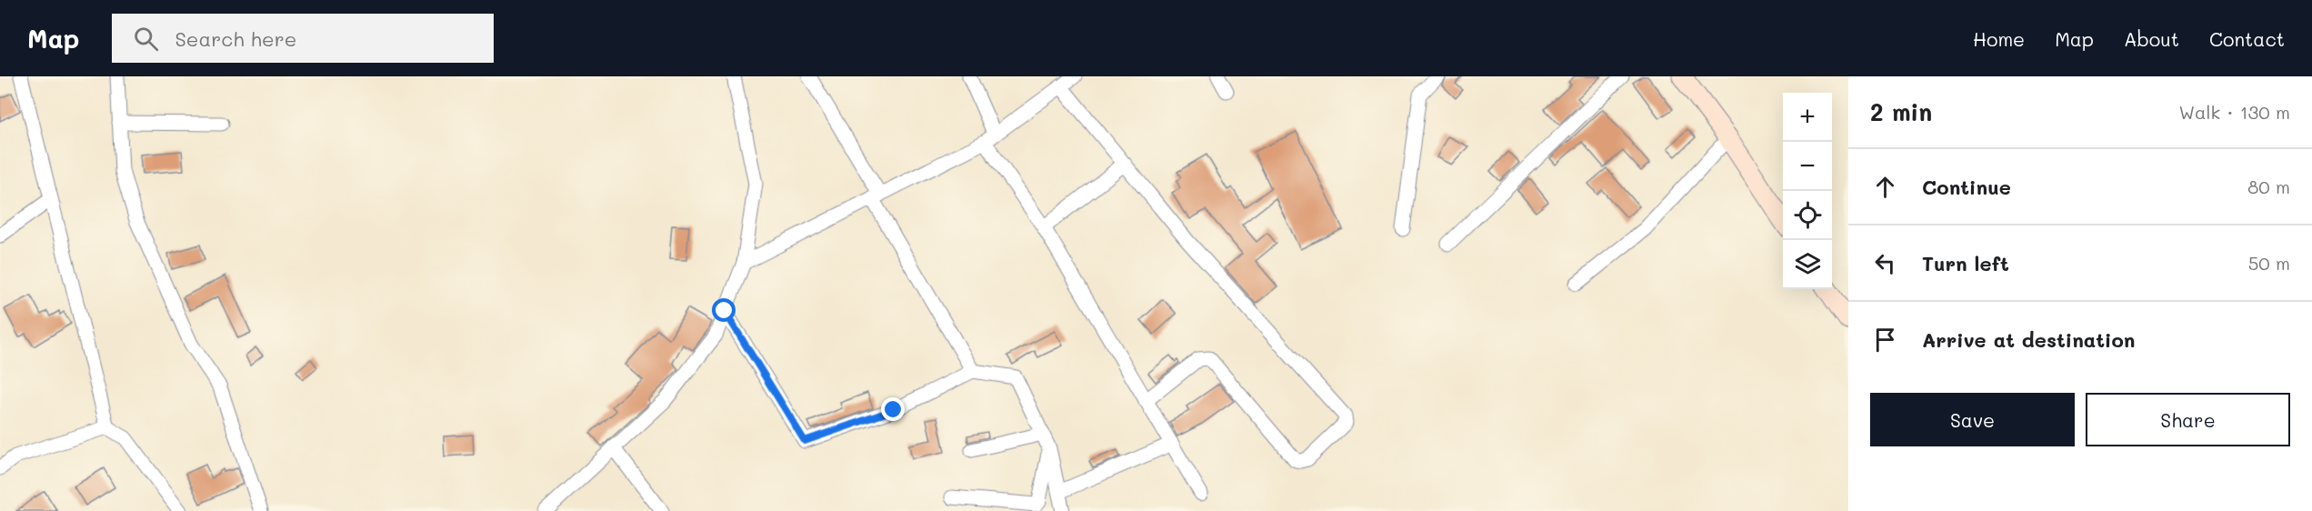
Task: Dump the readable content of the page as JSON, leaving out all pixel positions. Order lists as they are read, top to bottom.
{
  "page": {
    "header": "Map",
    "search": "Search here",
    "nav": [
      "Home",
      "Map",
      "About",
      "Contact"
    ],
    "heading": ["2 min", "Walk · 130 m"],
    "map_buttons": ["+", "−"],
    "list": [
      ["Continue", "80 m"],
      ["Turn left", "50 m"],
      "Arrive at destination"
    ],
    "buttons": ["Save", "Share"]
  }
}
